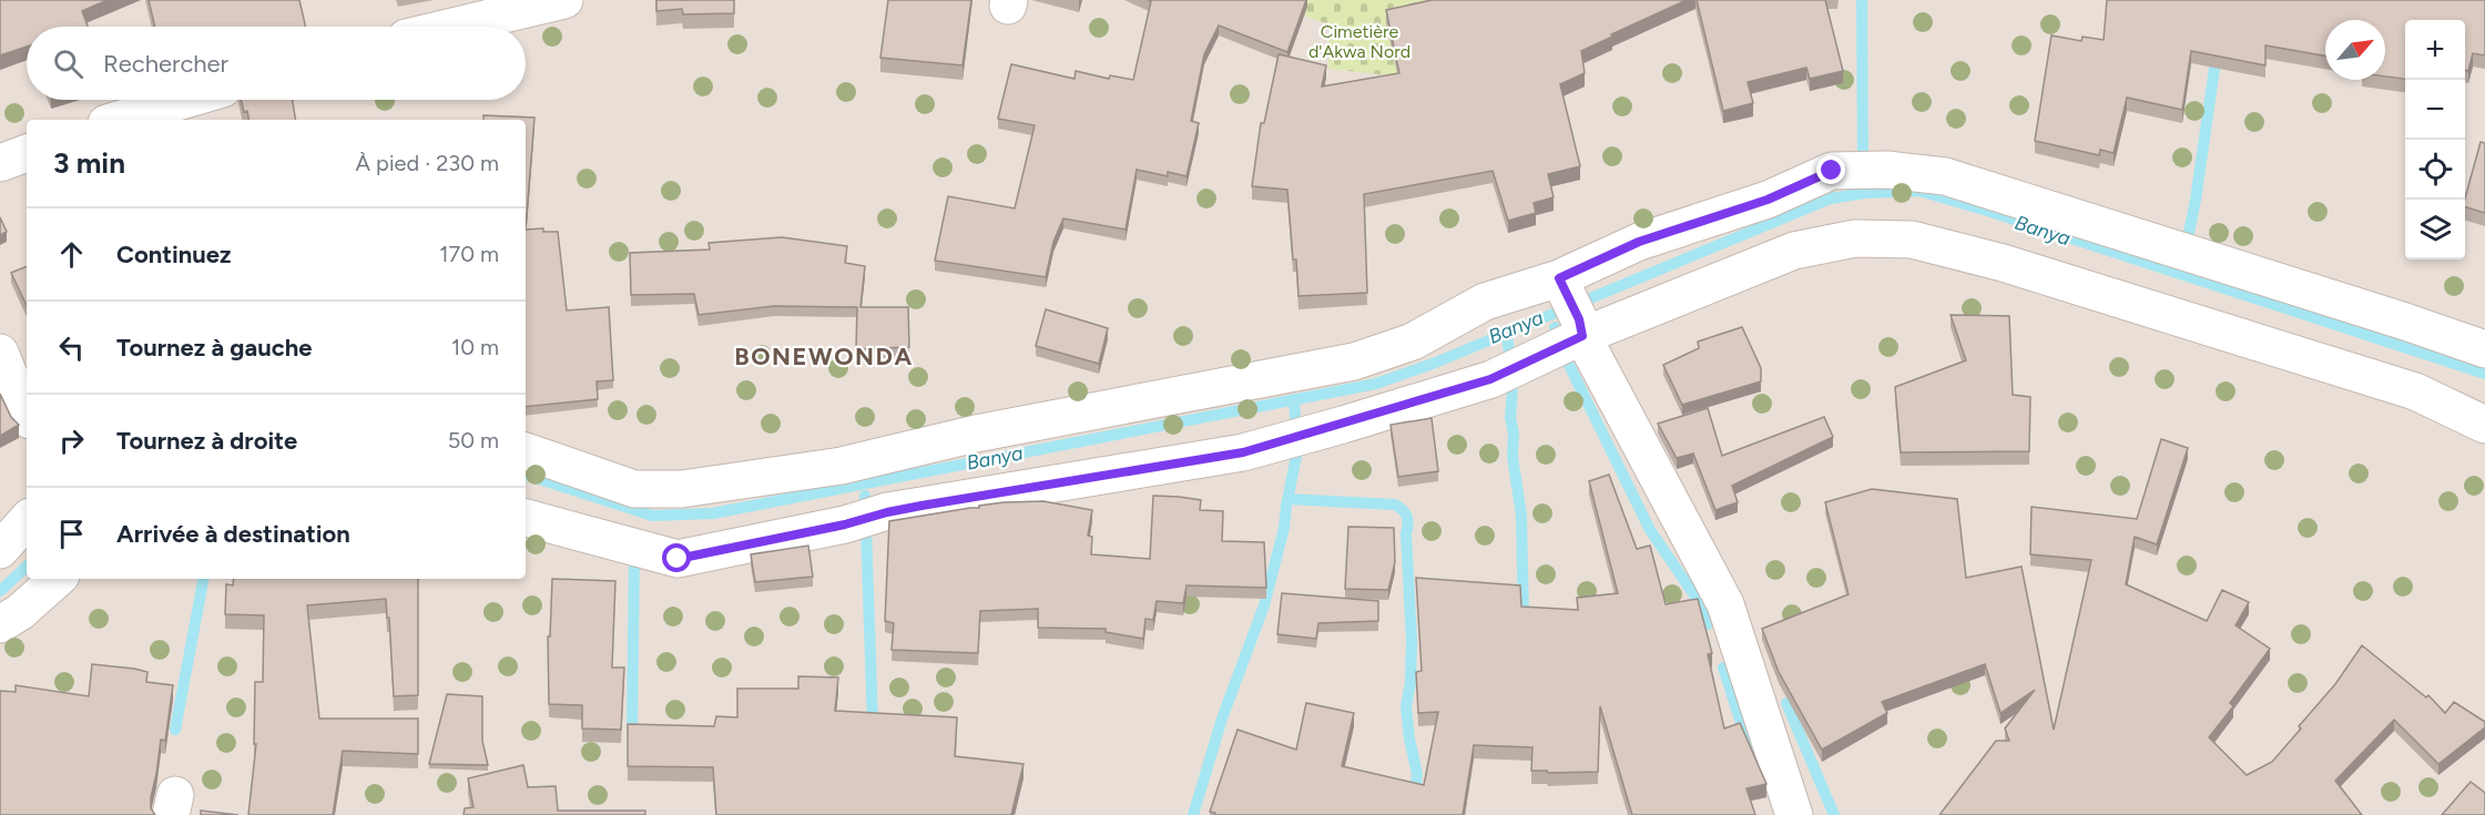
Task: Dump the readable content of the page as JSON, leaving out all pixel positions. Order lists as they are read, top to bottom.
{
  "districts": ["BONEWONDA"],
  "water": ["Banya"],
  "parks": ["Cimetière d'Akwa Nord"],
  "north": "top right",
  "page": {
    "map_buttons": ["+", "−"],
    "search": "Rechercher",
    "heading": ["3 min", "À pied · 230 m"],
    "list": [
      ["Continuez", "170 m"],
      ["Tournez à gauche", "10 m"],
      ["Tournez à droite", "50 m"],
      "Arrivée à destination"
    ]
  }
}
